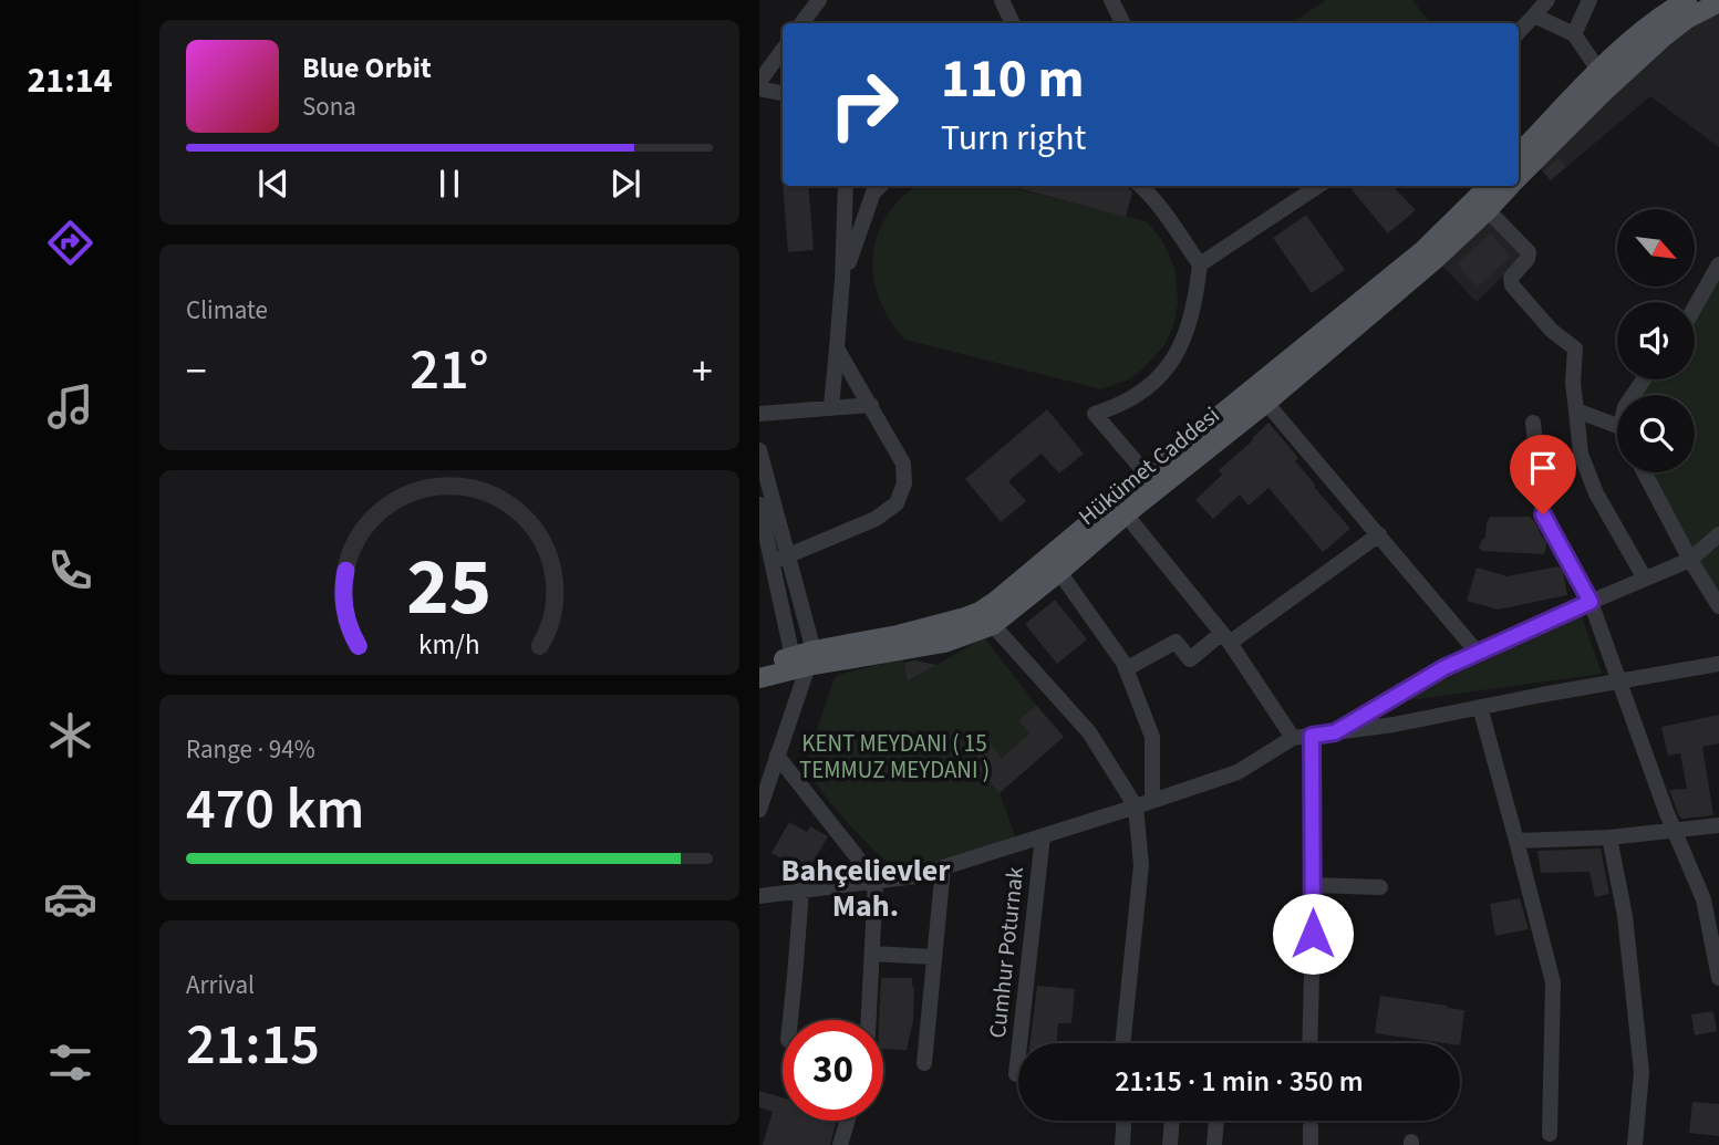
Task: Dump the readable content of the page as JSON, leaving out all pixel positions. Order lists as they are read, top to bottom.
{
  "streets": {
    "main road": ["Hükümet Caddesi"],
    "street": ["Cumhur Poturnak"]
  },
  "districts": ["Bahçelievler Mah."],
  "parks": ["KENT MEYDANI ( 15 TEMMUZ MEYDANI )"],
  "north": "bottom right",
  "page": {
    "tabs": "21:14",
    "turn": ["110 m", "Turn right"],
    "song": ["Blue Orbit", "Sona"],
    "tile": [
      "Climate",
      ["Range · 94%", "470 km"],
      ["Arrival", "21:15"]
    ],
    "heat": ["−", "21°", "+"],
    "limit": "30",
    "trip": "21:15 · 1 min · 350 m",
    "gauge": ["25", "km/h"]
  }
}
